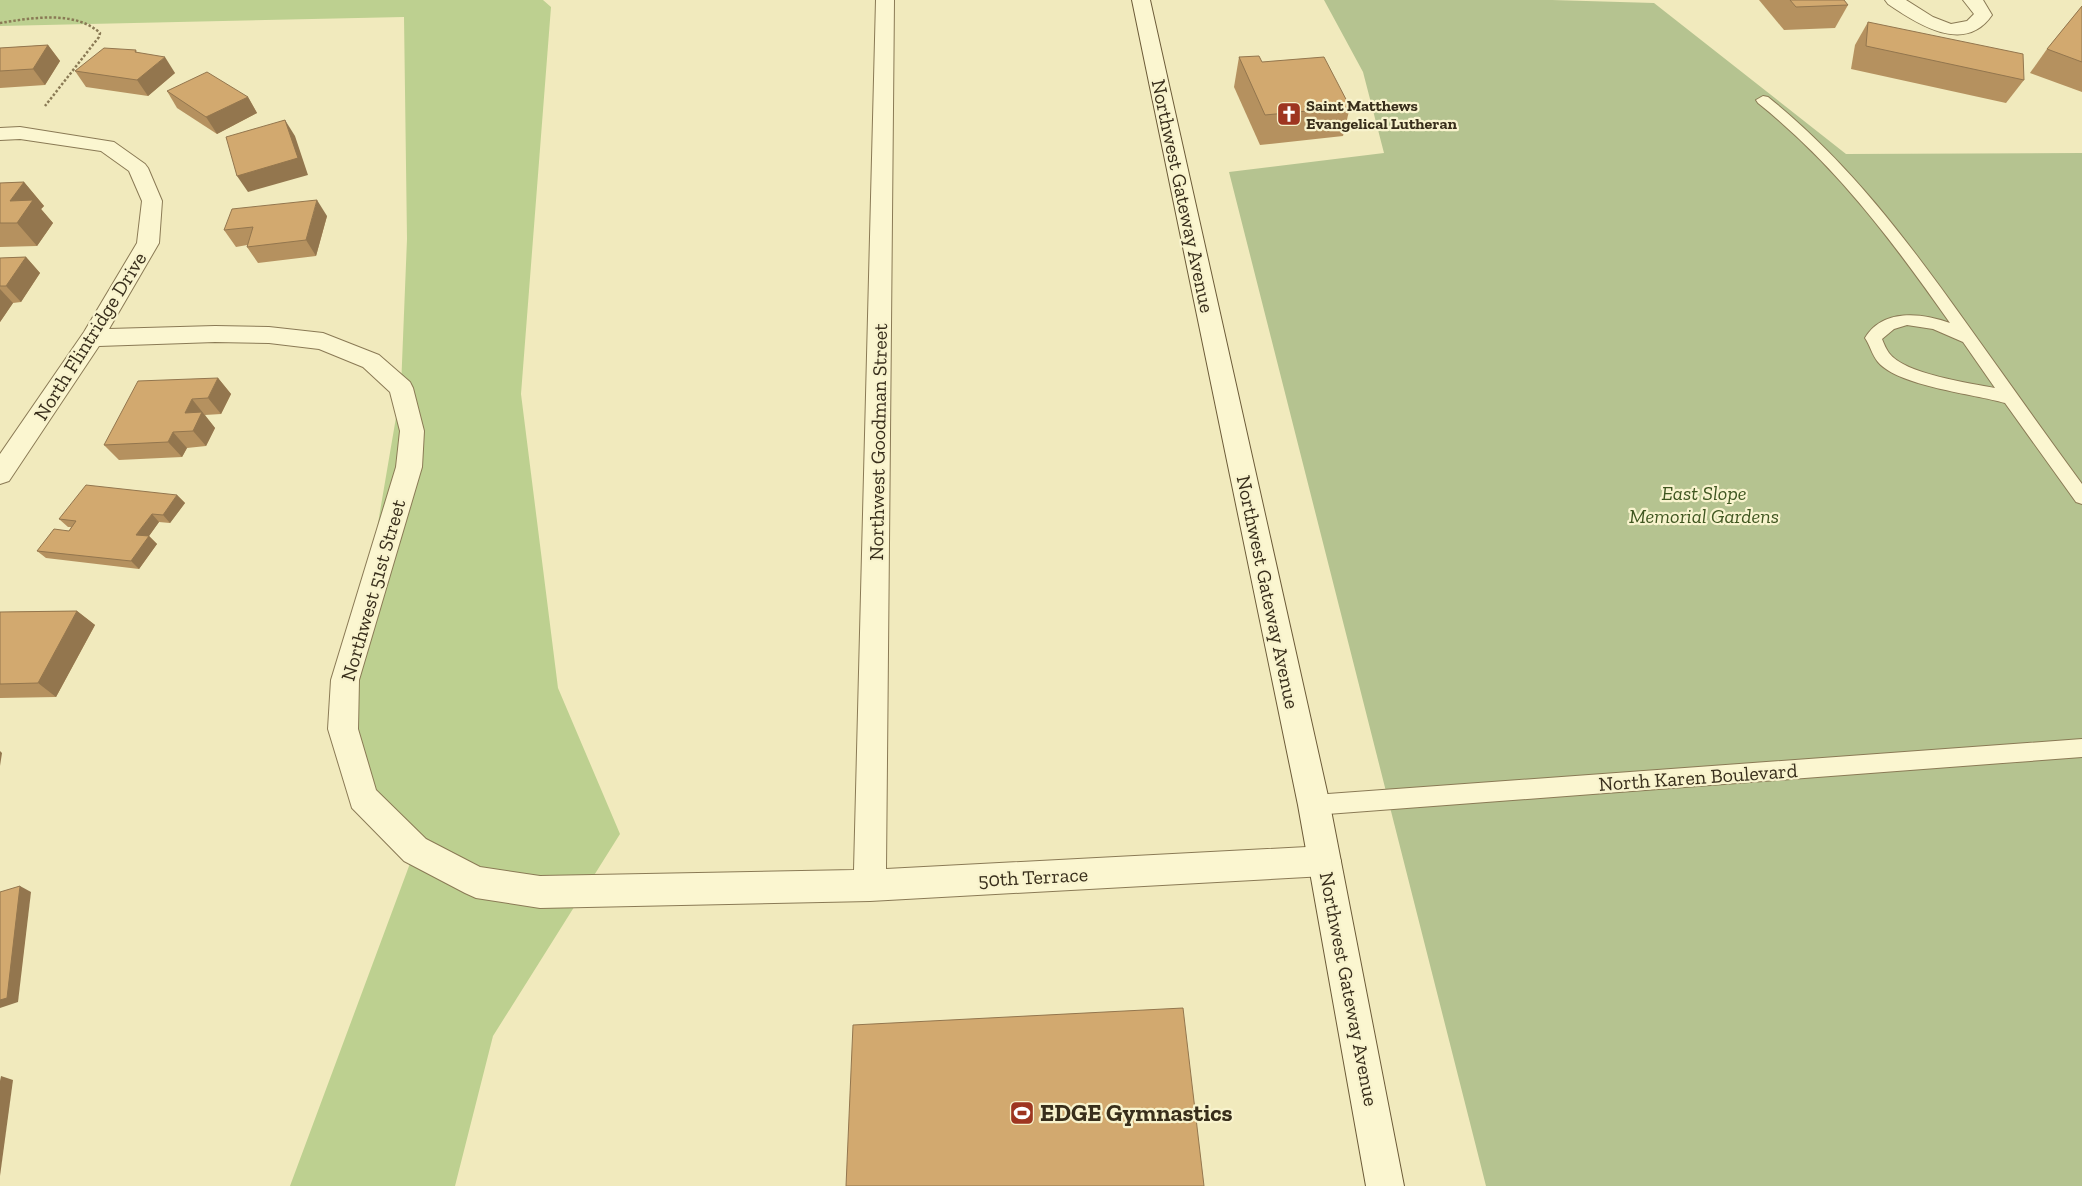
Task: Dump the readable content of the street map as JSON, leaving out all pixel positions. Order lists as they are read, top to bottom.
{
  "streets": {
    "street": [
      "Northwest Gateway Avenue",
      "North Flintridge Drive",
      "Northwest Goodman Street",
      "Northwest 51st Street",
      "50th Terrace"
    ],
    "lane": ["North Karen Boulevard"]
  },
  "crossings": [
    ["Northwest Gateway Avenue", "North Karen Boulevard"],
    ["Northwest Gateway Avenue", "50th Terrace"],
    ["North Flintridge Drive", "Northwest 51st Street"],
    ["Northwest Goodman Street", "50th Terrace"],
    ["Northwest 51st Street", "50th Terrace"]
  ],
  "parks": ["East Slope Memorial Gardens"],
  "places": {
    "church": ["Saint Matthews Evangelical Lutheran"],
    "sports": ["EDGE Gymnastics"]
  }
}
